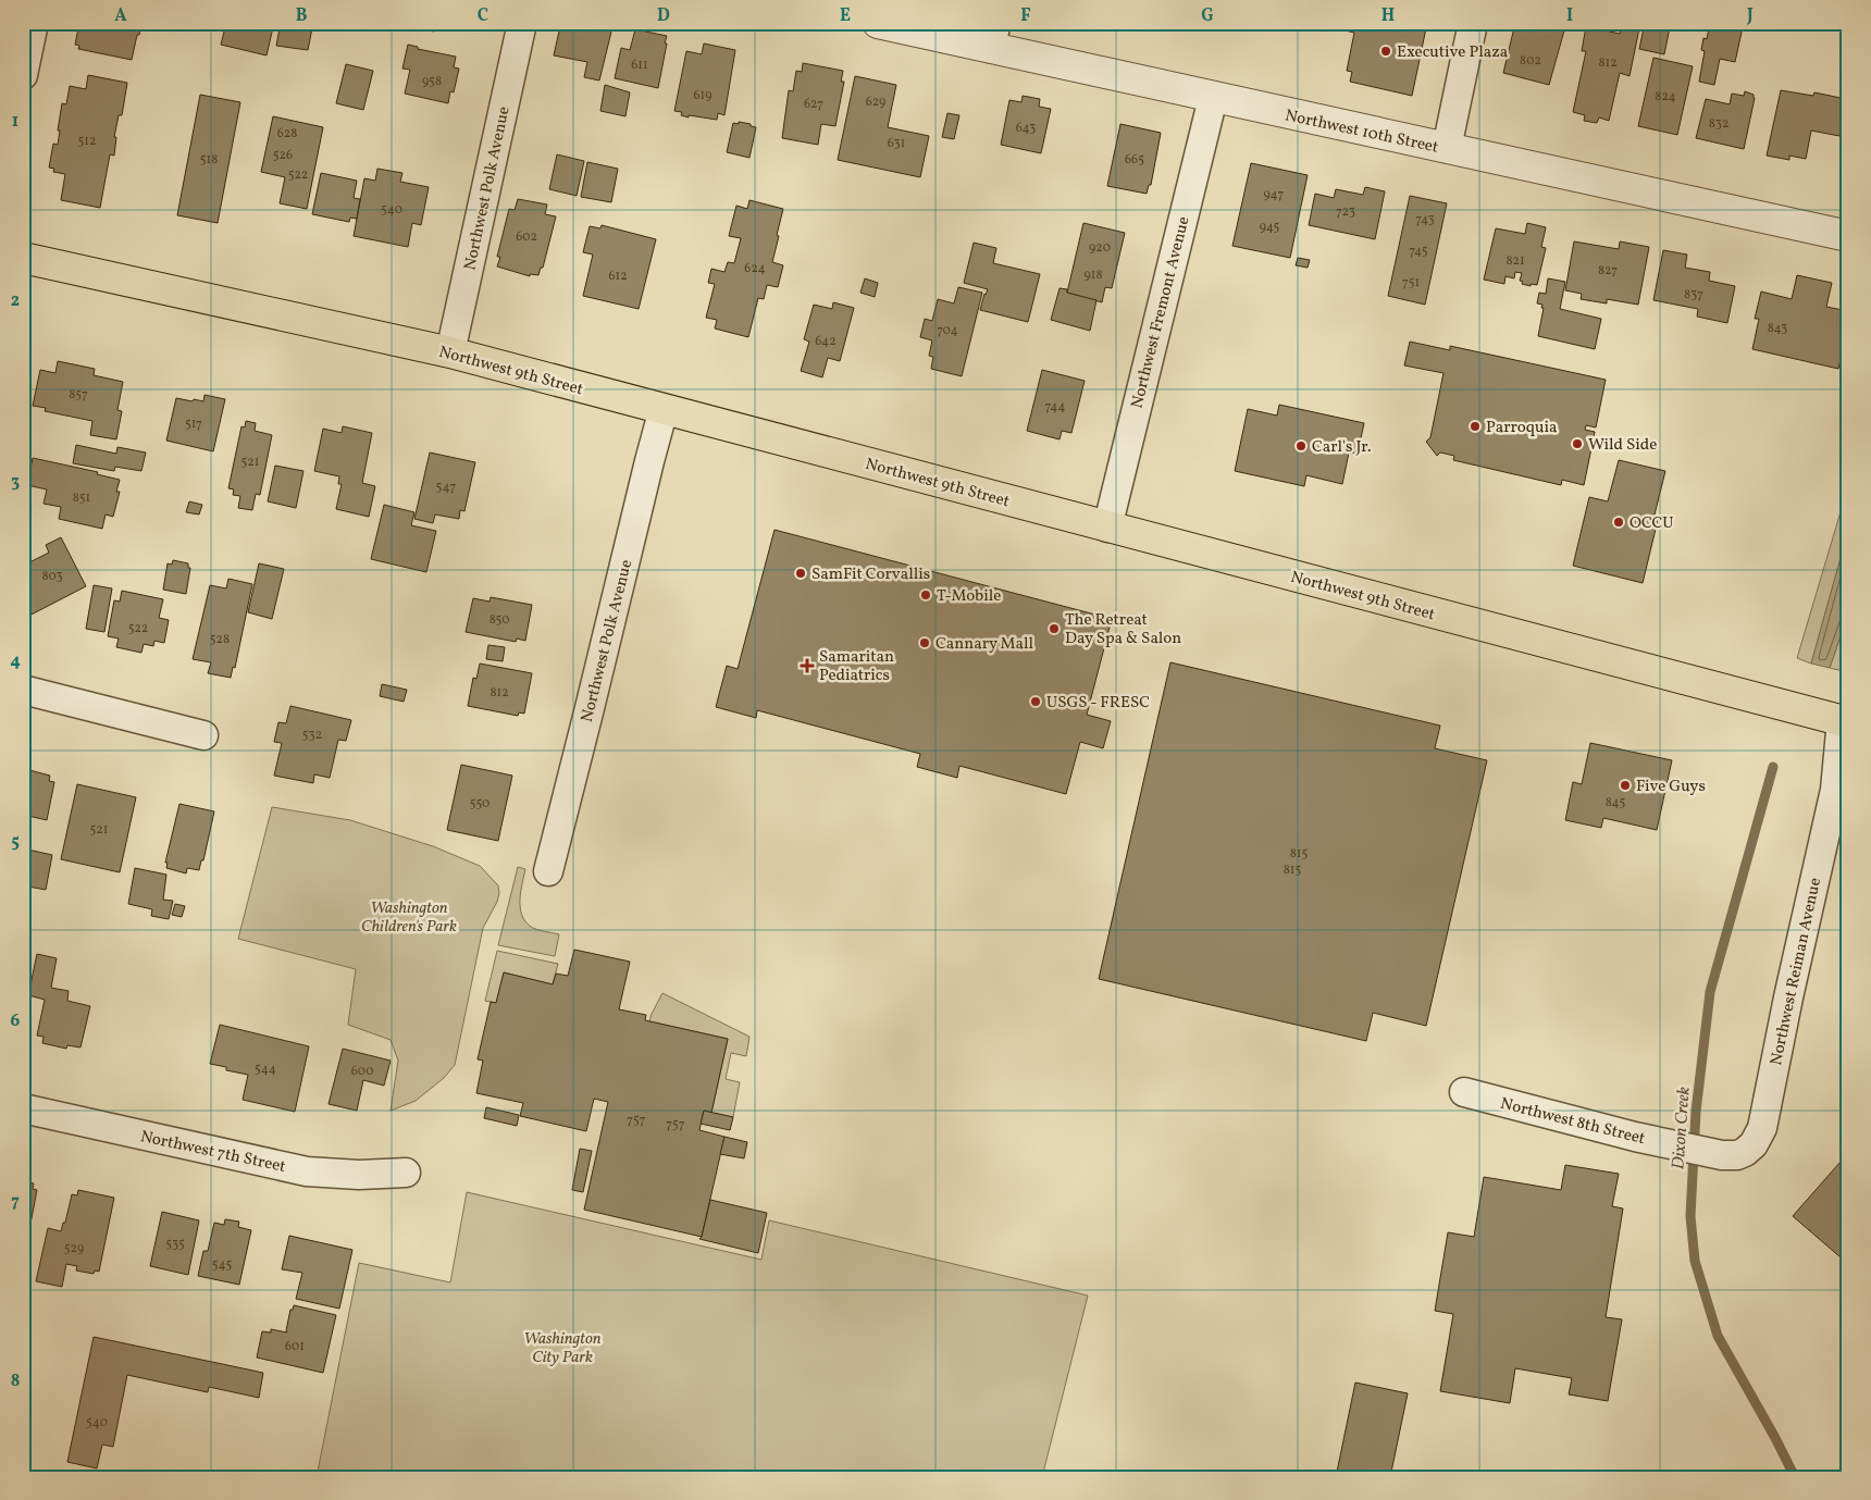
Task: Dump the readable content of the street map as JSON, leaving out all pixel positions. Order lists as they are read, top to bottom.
{
  "streets": {
    "main road": ["Northwest 9th Street"],
    "street": [
      "Northwest 10th Street",
      "Northwest Polk Avenue",
      "Northwest Fremont Avenue",
      "Northwest Reiman Avenue",
      "Northwest 8th Street",
      "Northwest 7th Street"
    ]
  },
  "crossings": [
    ["Northwest 10th Street", "Northwest Fremont Avenue"],
    ["Northwest Polk Avenue", "Northwest 9th Street"],
    ["Northwest Fremont Avenue", "Northwest 9th Street"],
    ["Northwest 9th Street", "Northwest Reiman Avenue"],
    ["Northwest Reiman Avenue", "Northwest 8th Street"]
  ],
  "water": ["Dixon Creek"],
  "parks": ["Washington Children's Park", "Washington City Park"],
  "places": {
    "other": [
      "Executive Plaza",
      "Parroquia",
      "Wild Side",
      "Carl's Jr.",
      "OCCU",
      "SamFit Corvallis",
      "T-Mobile",
      "The Retreat Day Spa & Salon",
      "Cannary Mall",
      "USGS - FRESC",
      "Five Guys"
    ],
    "health": ["Samaritan Pediatrics"]
  },
  "house_numbers": [
    "802",
    "812",
    "611",
    "958",
    "619",
    "824",
    "629",
    "627",
    "832",
    "643",
    "628",
    "512",
    "631",
    "526",
    "518",
    "665",
    "522",
    "947",
    "540",
    "723",
    "743",
    "945",
    "602",
    "920",
    "745",
    "821",
    "624",
    "827",
    "918",
    "612",
    "751",
    "837",
    "843",
    "704",
    "642",
    "857",
    "744",
    "517",
    "521",
    "547",
    "851",
    "803",
    "850",
    "522",
    "528",
    "812",
    "532",
    "845",
    "550",
    "521",
    "815",
    "815",
    "544",
    "600",
    "757",
    "757",
    "535",
    "529",
    "545",
    "601",
    "540"
  ],
  "grid": {
    "columns": [
      "A",
      "B",
      "C",
      "D",
      "E",
      "F",
      "G",
      "H",
      "I",
      "J"
    ],
    "rows": [
      "1",
      "2",
      "3",
      "4",
      "5",
      "6",
      "7",
      "8"
    ]
  }
}
